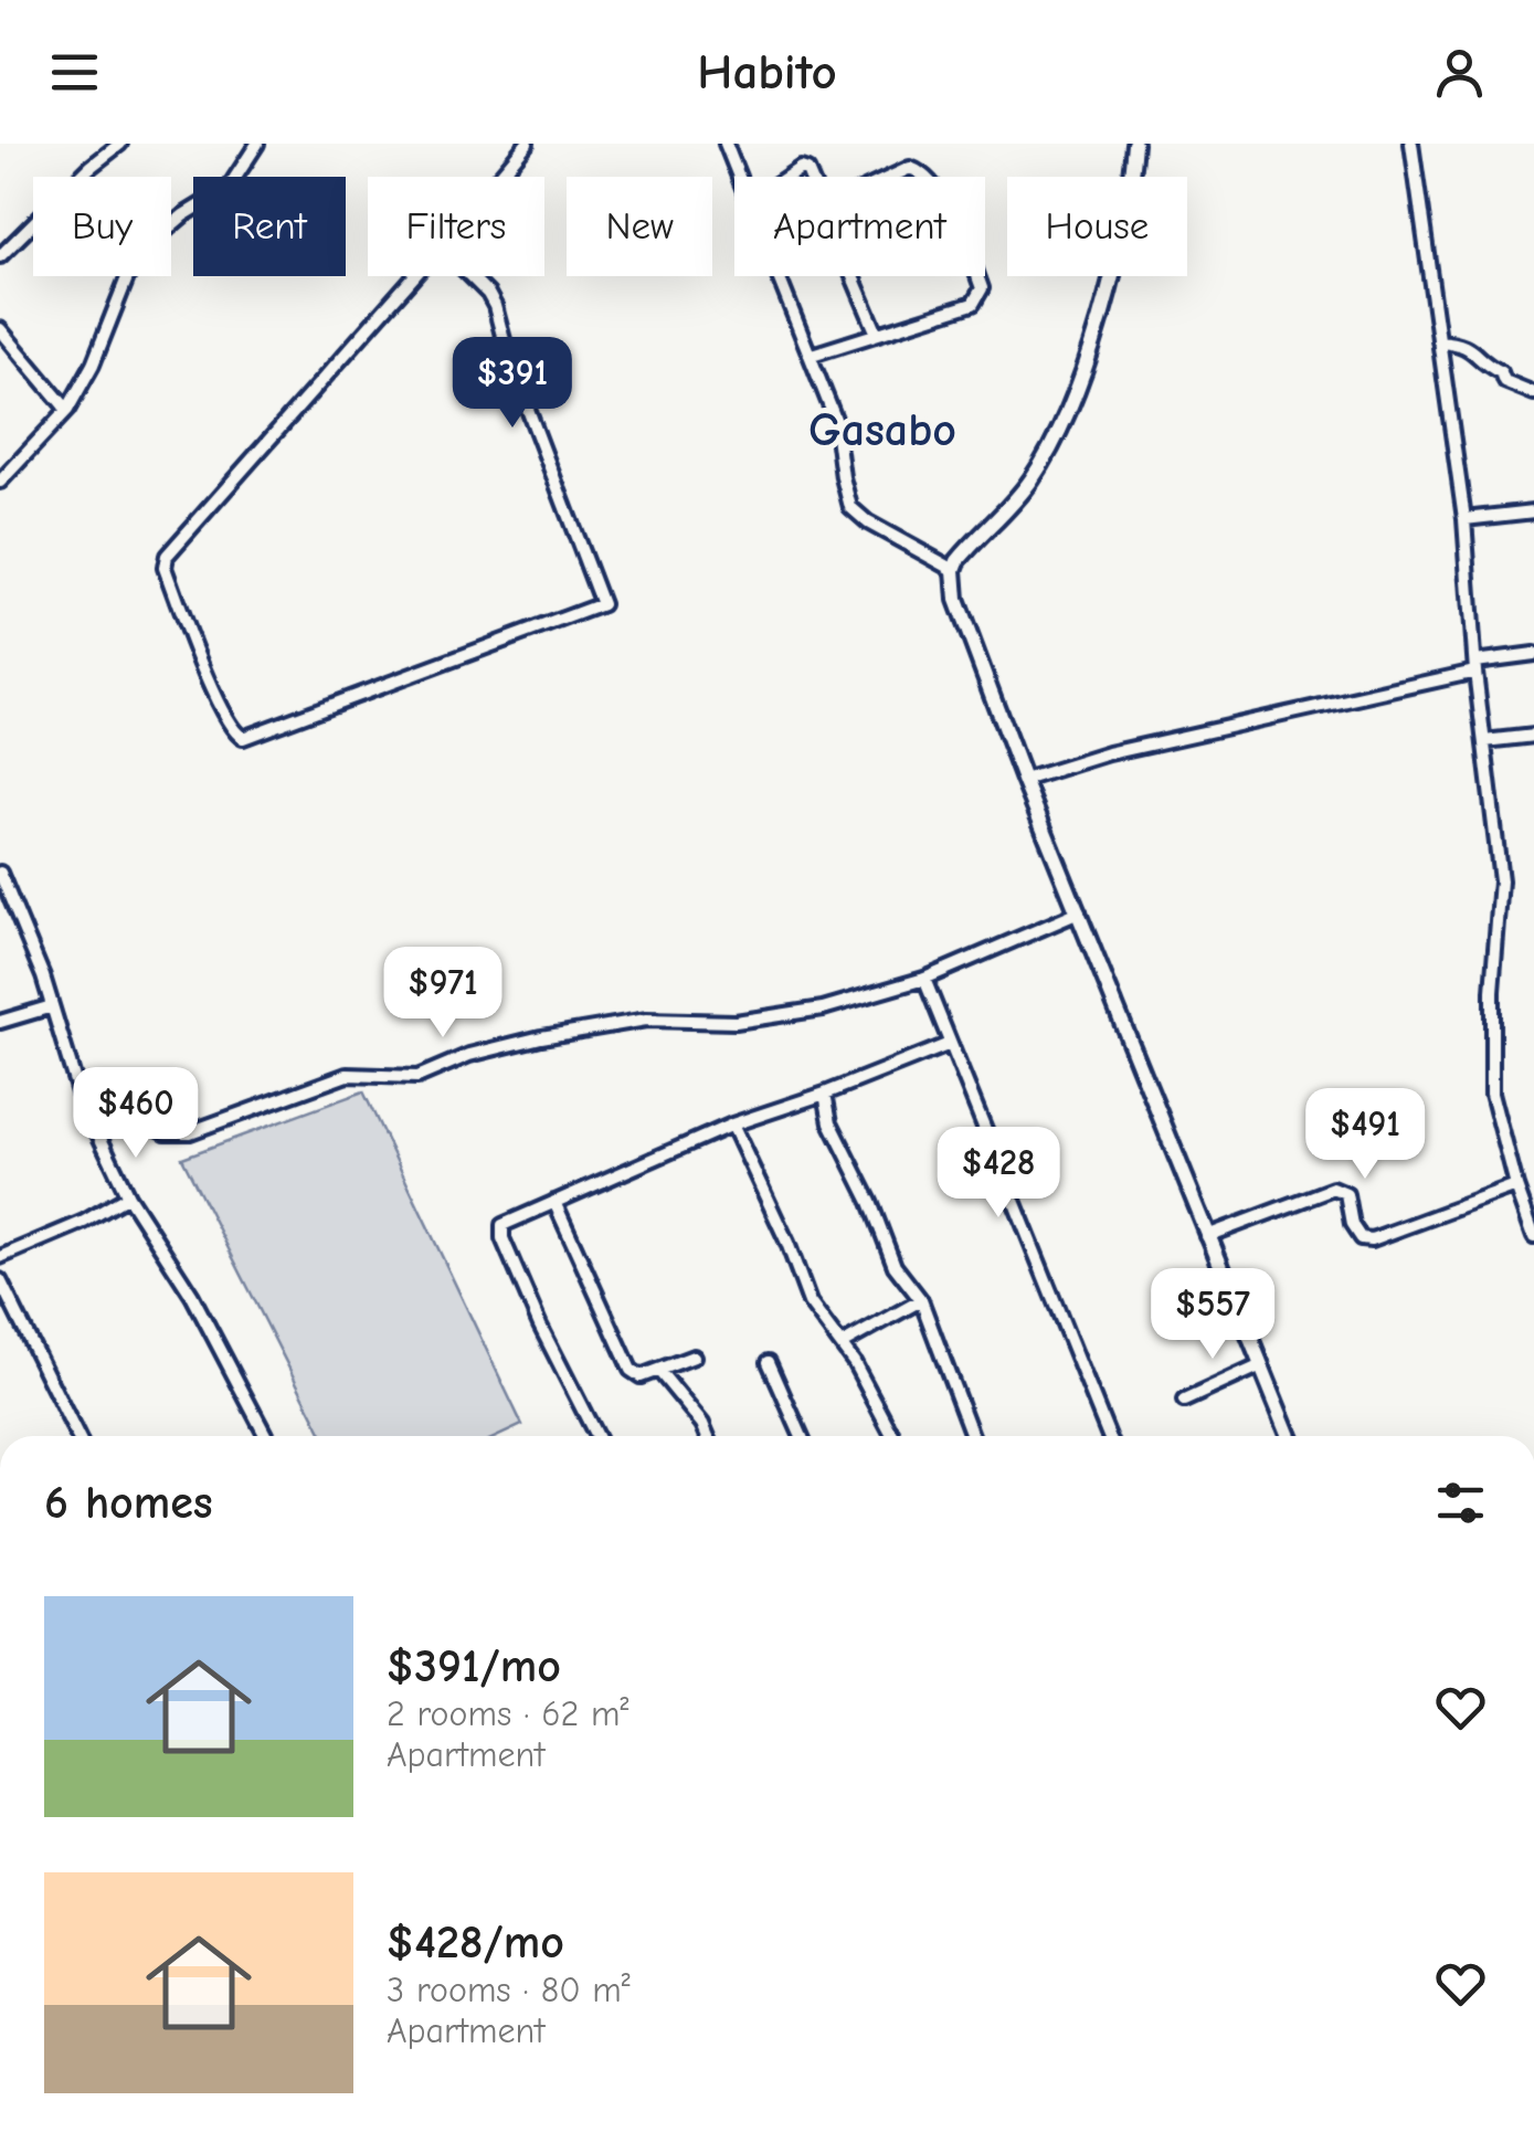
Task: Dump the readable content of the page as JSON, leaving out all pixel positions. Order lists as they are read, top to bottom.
{
  "districts": ["Gasabo"],
  "page": {
    "header": "Habito",
    "chip": [
      "Buy",
      "Rent",
      "Filters",
      "New",
      "Apartment",
      "House"
    ],
    "price": [
      "$391",
      "$971",
      "$460",
      "$491",
      "$428",
      "$557"
    ],
    "heading": "6 homes",
    "list": [
      {
        "name": "$391/mo",
        "note": "2 rooms · 62 m² · Apartment"
      },
      {
        "name": "$428/mo",
        "note": "3 rooms · 80 m² · Apartment"
      }
    ]
  }
}
